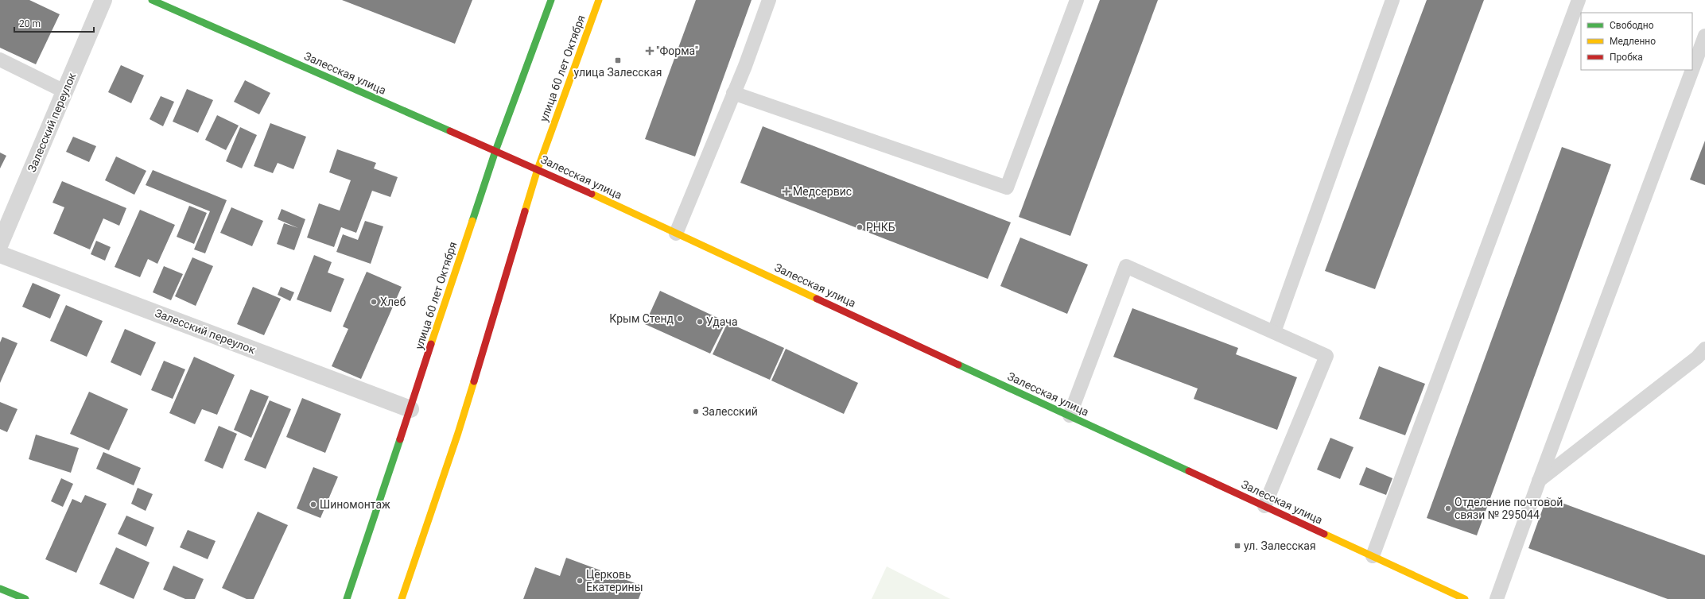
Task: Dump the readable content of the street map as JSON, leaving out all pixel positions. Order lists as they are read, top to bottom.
{
  "streets": {
    "main road": ["улица 60 лет Октября", "Залесская улица"],
    "street": ["Залесский переулок"]
  },
  "crossings": [
    ["улица 60 лет Октября", "Залесская улица"],
    ["улица 60 лет Октября", "Залесский переулок"]
  ],
  "places": {
    "health": ["\"Форма\"", "Медсервис"],
    "transit": ["улица Залесская", "ул. Залесская"],
    "other": [
      "РНКБ",
      "Хлеб",
      "Крым Стенд",
      "Удача",
      "Залесский",
      "Шиномонтаж",
      "Отделение почтовой связи № 295044",
      "Церковь Екатерины"
    ]
  },
  "legend": ["Свободно", "Медленно", "Пробка"],
  "scale_bar": "20 m"
}
